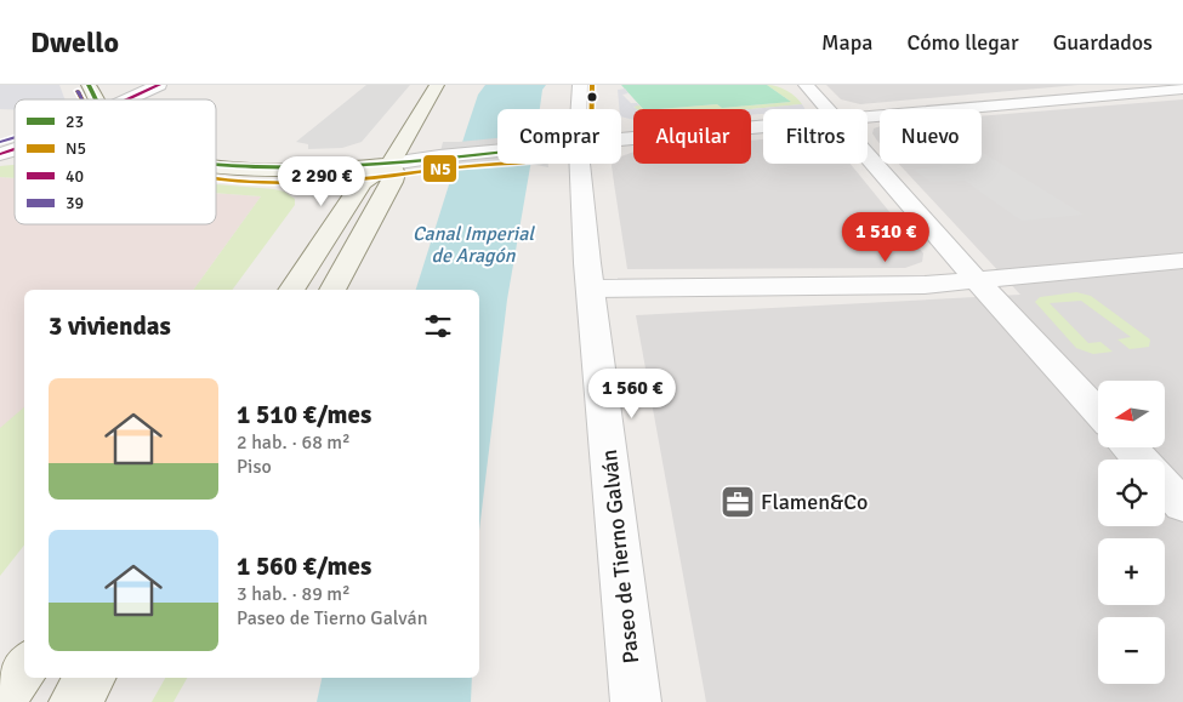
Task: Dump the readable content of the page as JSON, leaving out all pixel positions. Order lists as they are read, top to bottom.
{
  "streets": {
    "street": ["Paseo de Tierno Galván"]
  },
  "water": ["Canal Imperial de Aragón"],
  "places": {
    "office": ["Flamen&Co"]
  },
  "lines": [
    "transit line 23",
    "transit line N5",
    "transit line 40",
    "transit line 39"
  ],
  "legend": [
    "23",
    "N5",
    "40",
    "39"
  ],
  "north": "left",
  "page": {
    "header": "Dwello",
    "nav": ["Mapa", "Cómo llegar", "Guardados"],
    "chip": [
      "Comprar",
      "Alquilar",
      "Filtros",
      "Nuevo"
    ],
    "price": ["2 290 €", "1 510 €", "1 560 €"],
    "heading": "3 viviendas",
    "list": [
      {
        "name": "1 510 €/mes",
        "note": "2 hab. · 68 m² · Piso"
      },
      {
        "name": "1 560 €/mes",
        "note": "3 hab. · 89 m² · Paseo de Tierno Galván"
      }
    ],
    "map_buttons": ["+", "−"]
  }
}
